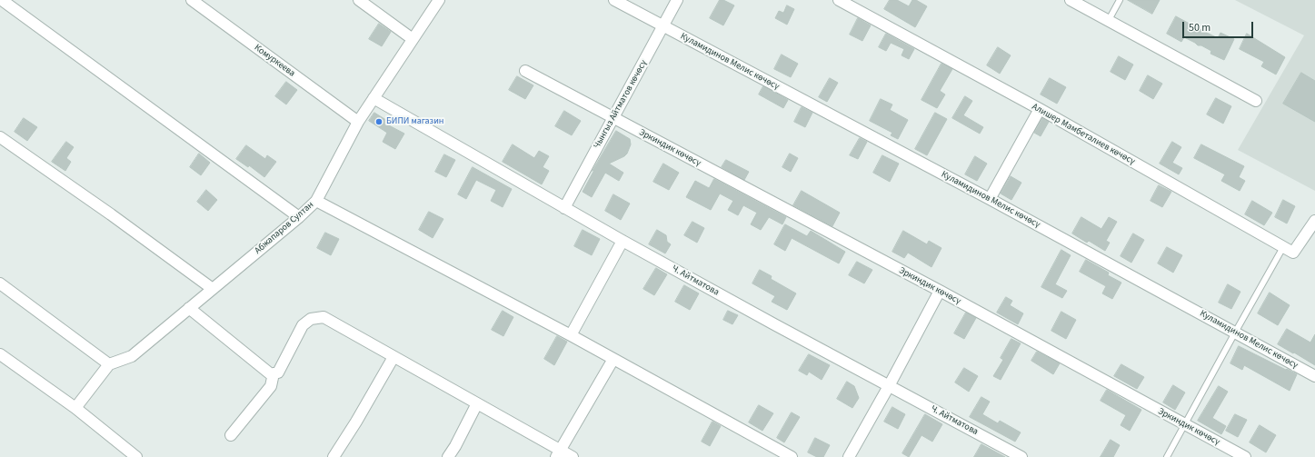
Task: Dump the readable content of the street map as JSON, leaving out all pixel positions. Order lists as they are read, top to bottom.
{
  "streets": {
    "street": [
      "Комуркеева",
      "Куламидинов Мелис көчөсү",
      "Чынгыз Айтматов көчөсү",
      "Алишер Мамбеталиев көчөсү",
      "Эркиндик көчөсү",
      "Абжапаров Султан",
      "Ч. Айтматова"
    ]
  },
  "crossings": [
    ["Комуркеева", "Абжапаров Султан"],
    ["Куламидинов Мелис көчөсү", "Чынгыз Айтматов көчөсү"],
    ["Чынгыз Айтматов көчөсү", "Эркиндик көчөсү"],
    ["Чынгыз Айтматов көчөсү", "Ч. Айтматова"],
    ["Абжапаров Султан", "Ч. Айтматова"]
  ],
  "places": ["БИПИ магазин"],
  "scale_bar": "50 m"
}
